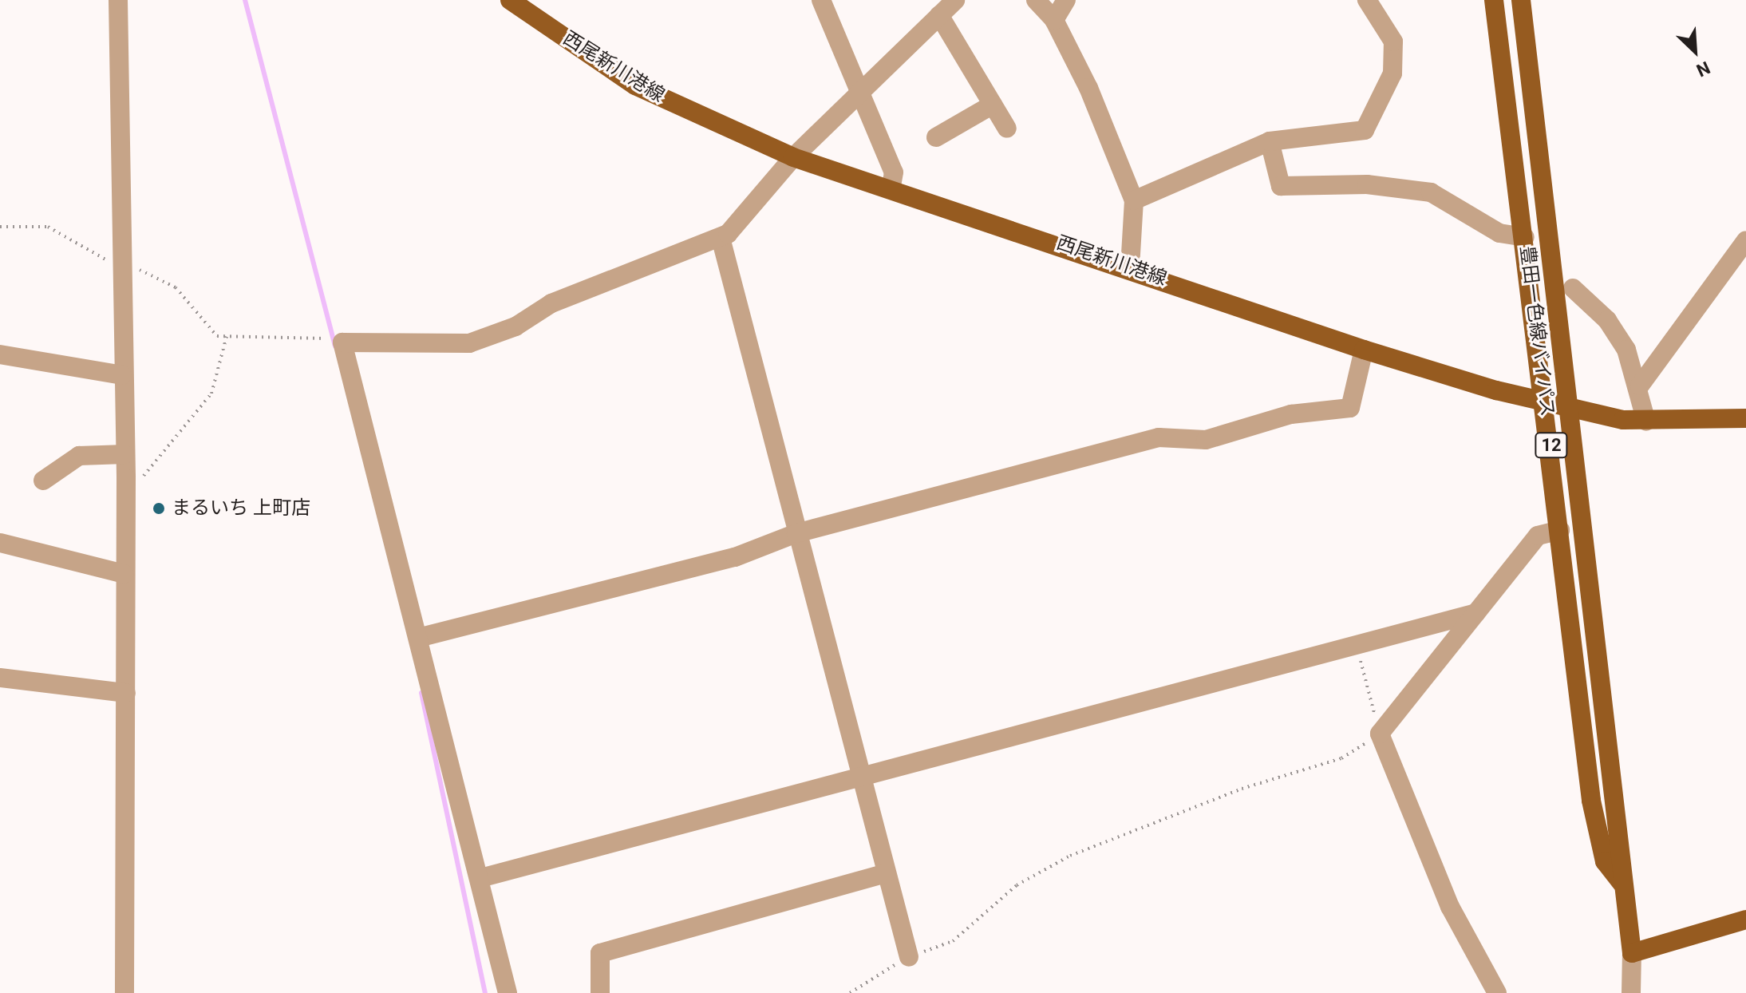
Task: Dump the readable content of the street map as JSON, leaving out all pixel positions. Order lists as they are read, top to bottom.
{
  "streets": {
    "main road": ["西尾新川港線", "豊田一色線バイパス", "12"]
  },
  "crossings": [
    ["西尾新川港線", "豊田一色線バイパス"]
  ],
  "places": ["まるいち 上町店"],
  "north": "bottom right"
}
